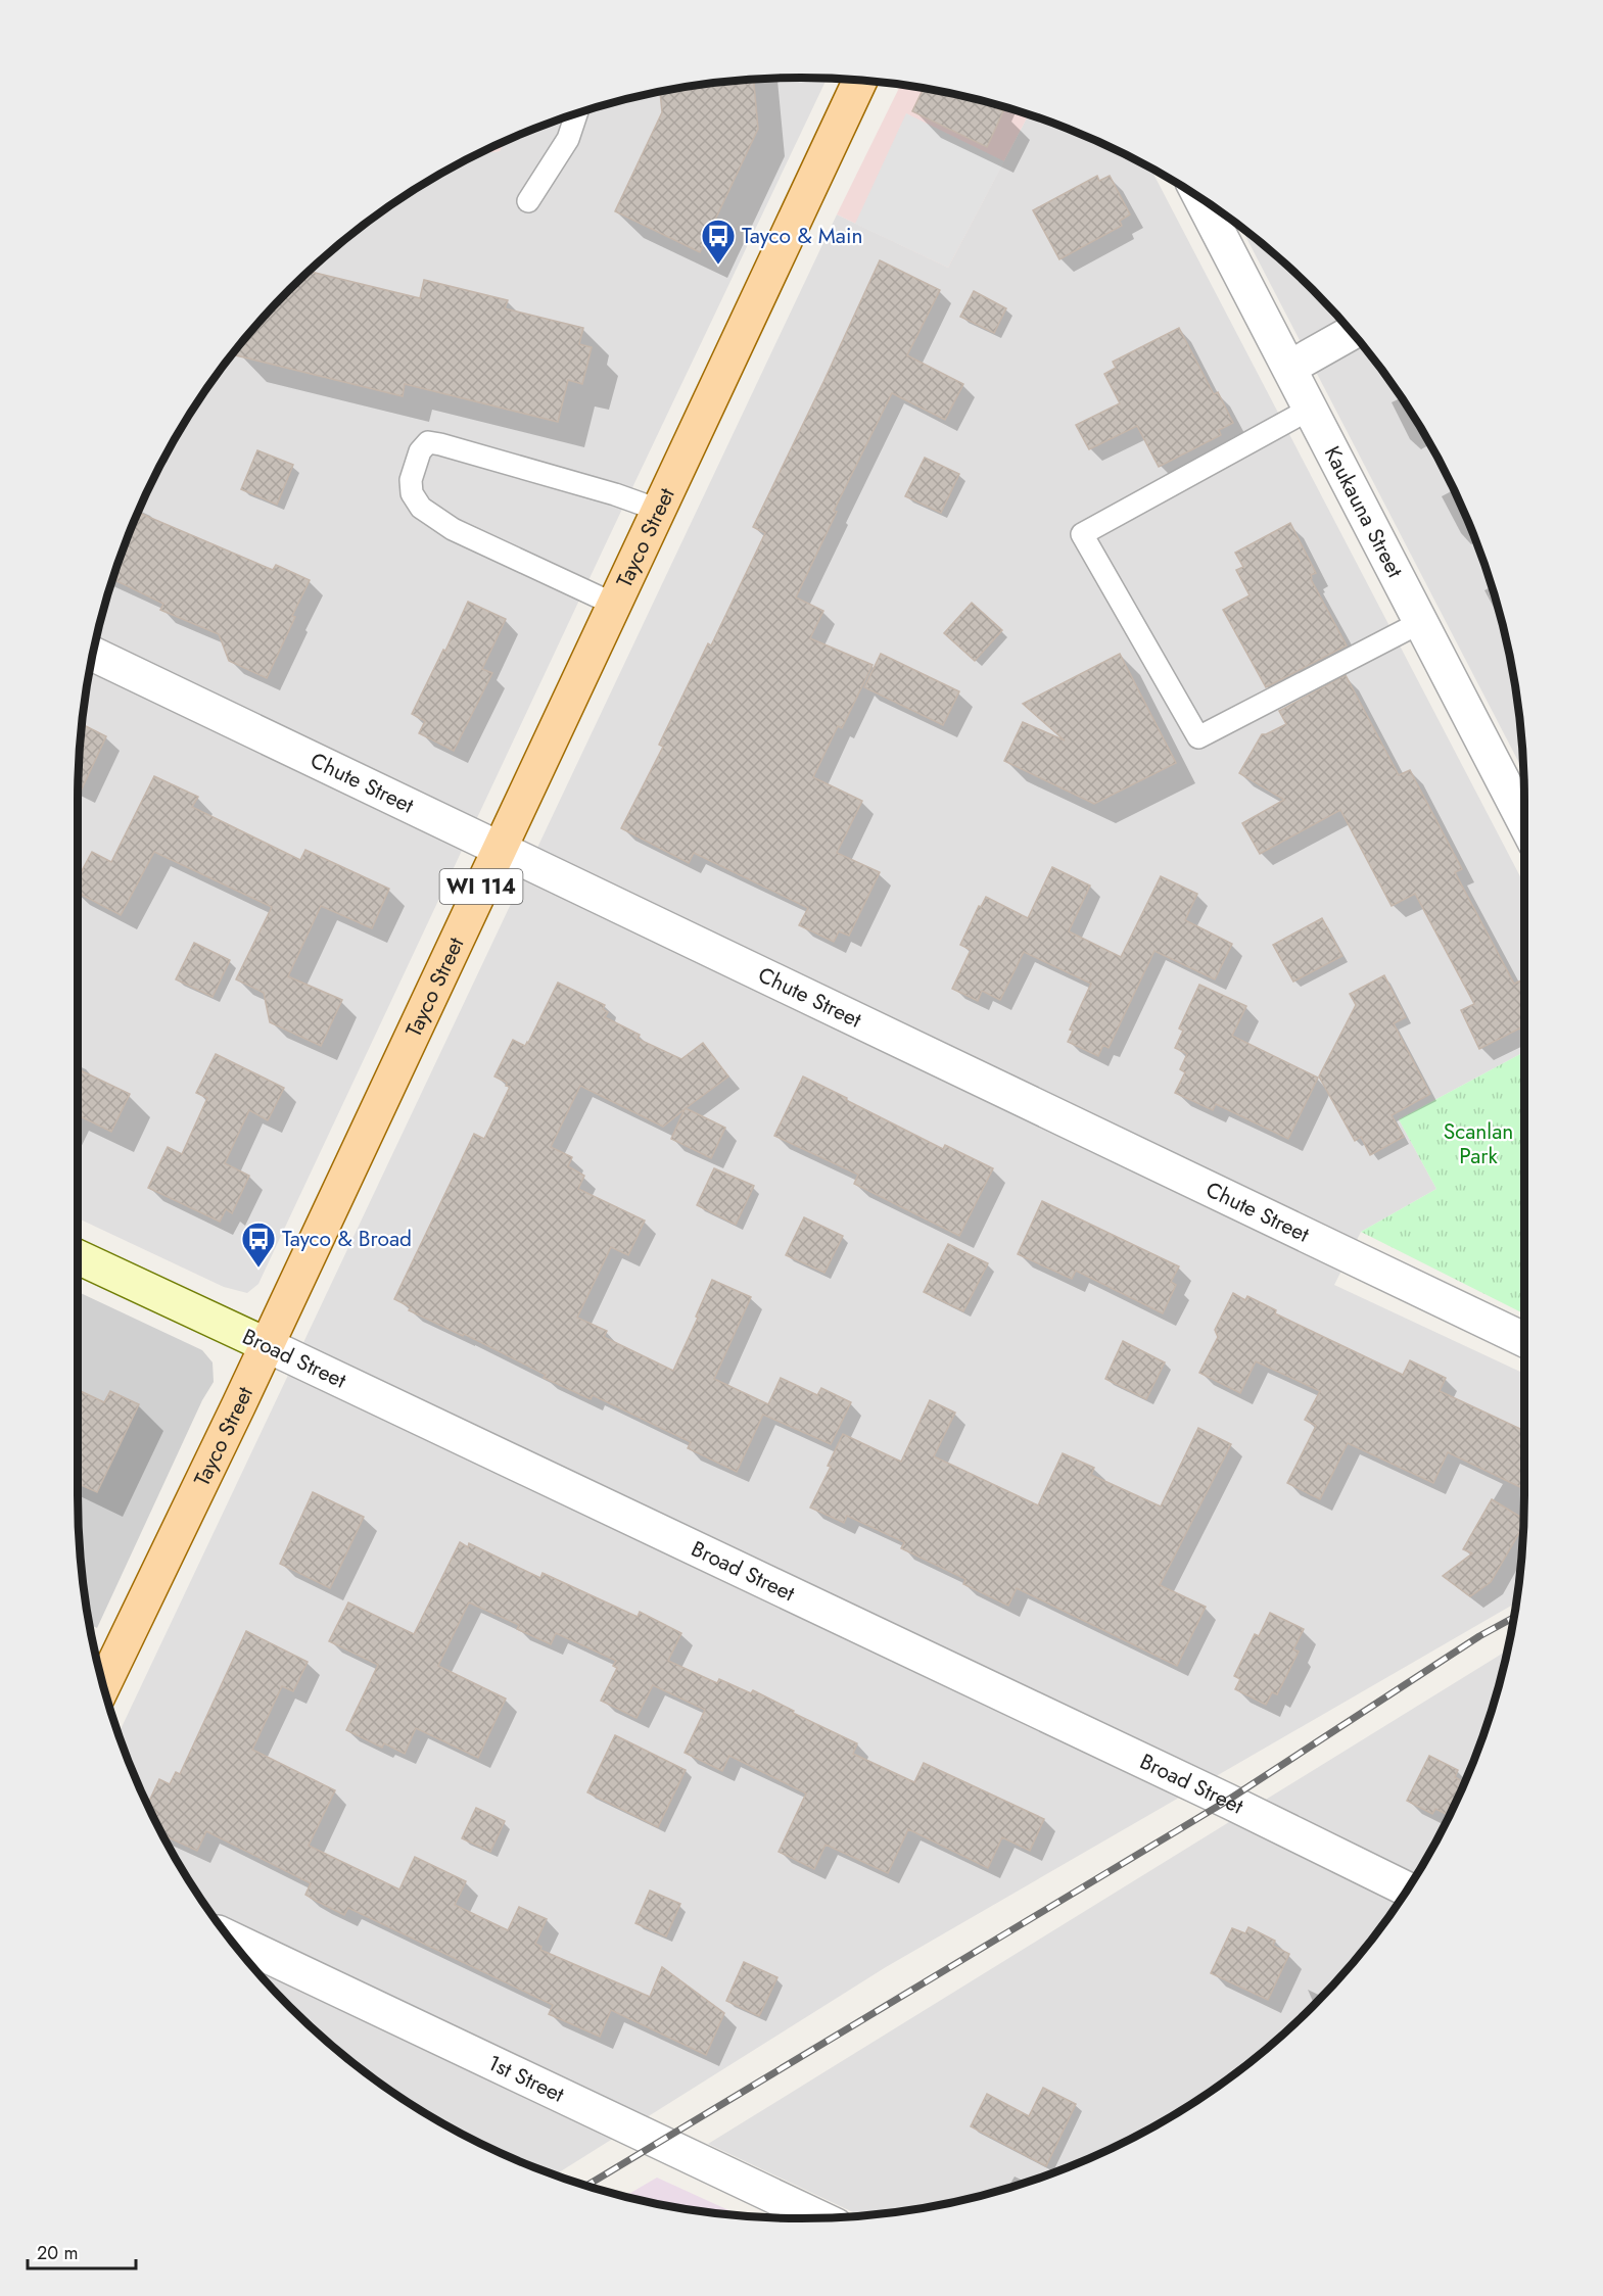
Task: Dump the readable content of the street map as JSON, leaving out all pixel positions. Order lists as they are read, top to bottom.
{
  "streets": {
    "main road": ["Tayco Street", "WI 114"],
    "street": [
      "Kaukauna Street",
      "Chute Street",
      "Broad Street",
      "1st Street"
    ]
  },
  "crossings": [
    ["Tayco Street", "Chute Street"],
    ["Tayco Street", "Broad Street"]
  ],
  "parks": ["Scanlan Park"],
  "places": {
    "bus stop": ["Tayco & Main", "Tayco & Broad"]
  },
  "scale_bar": "20 m"
}
